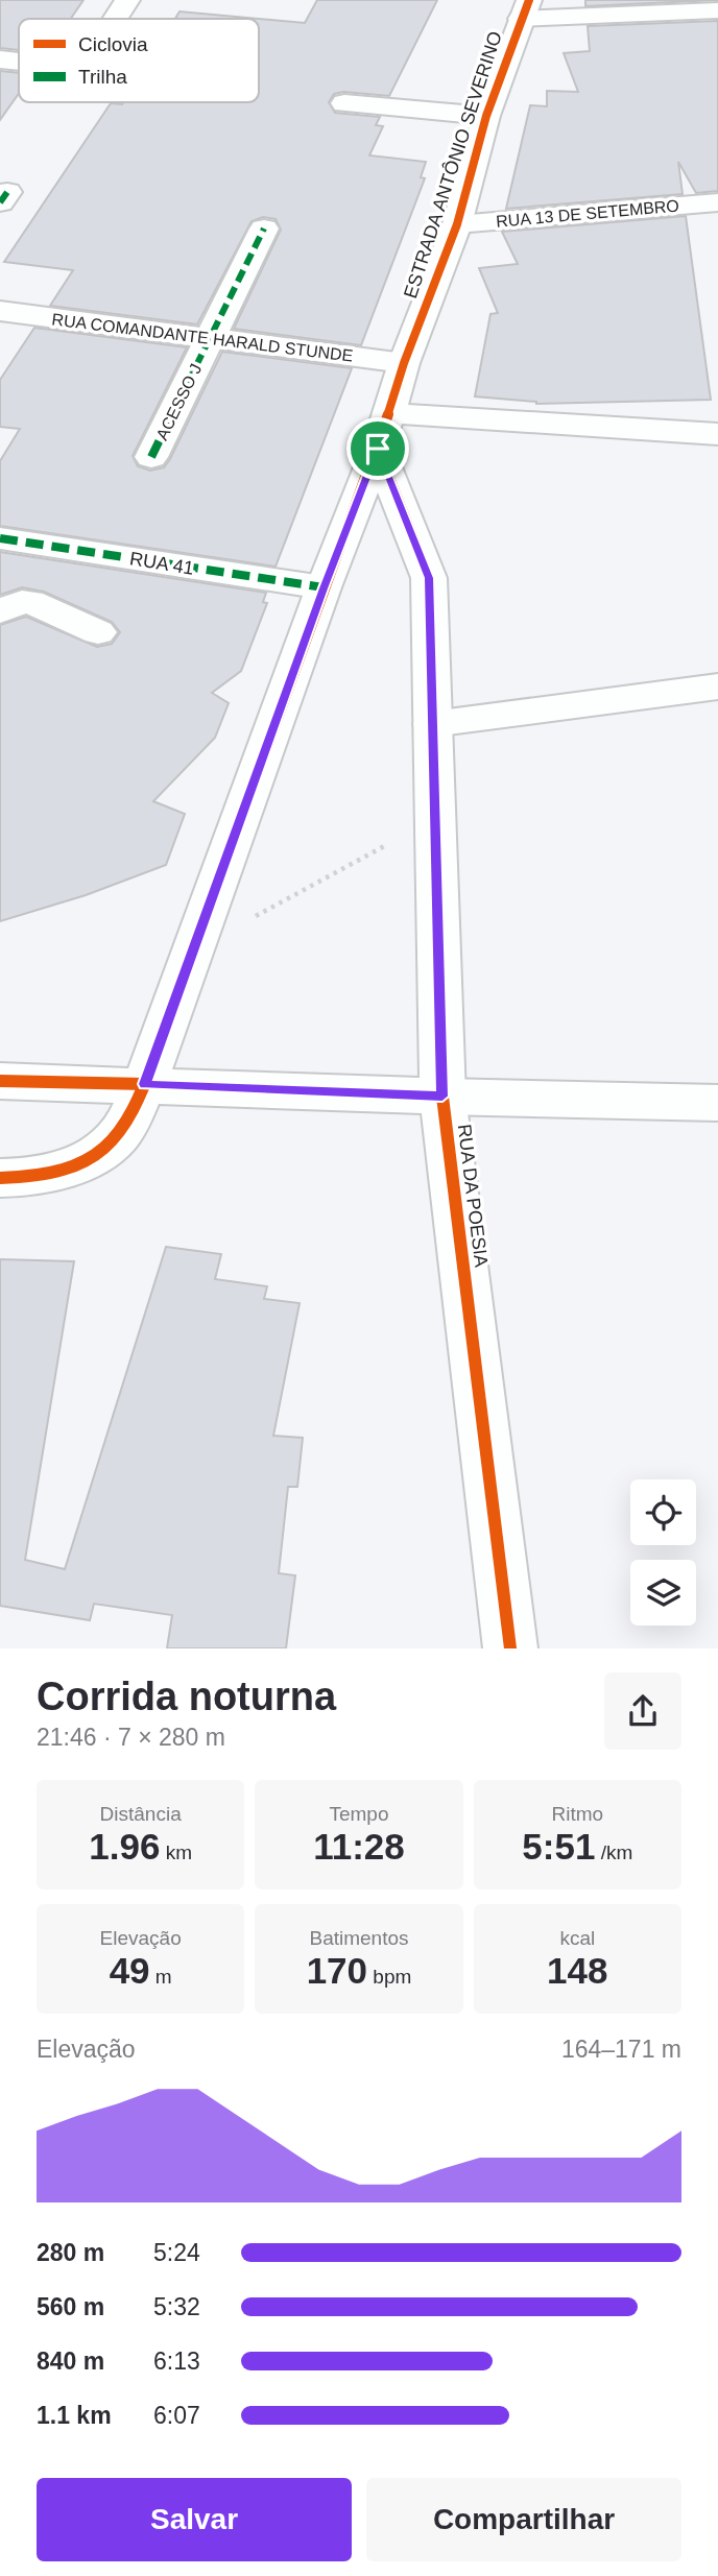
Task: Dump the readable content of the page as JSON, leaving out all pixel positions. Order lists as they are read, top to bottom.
{
  "streets": {
    "street": [
      "ESTRADA ANTÔNIO SEVERINO",
      "RUA 13 DE SETEMBRO",
      "RUA COMANDANTE HARALD STUNDE",
      "ACESSO J",
      "RUA 41",
      "RUA DA POESIA"
    ]
  },
  "crossings": [
    ["ESTRADA ANTÔNIO SEVERINO", "RUA 13 DE SETEMBRO"],
    ["ESTRADA ANTÔNIO SEVERINO", "RUA COMANDANTE HARALD STUNDE"],
    ["ESTRADA ANTÔNIO SEVERINO", "RUA 41"],
    ["ESTRADA ANTÔNIO SEVERINO", "RUA DA POESIA"],
    ["RUA COMANDANTE HARALD STUNDE", "ACESSO J"]
  ],
  "legend": ["Ciclovia", "Trilha"],
  "page": {
    "heading": ["Corrida noturna", "21:46 · 7 × 280 m"],
    "stats": [
      ["Distância", "1.96 km"],
      ["Tempo", "11:28"],
      ["Ritmo", "5:51 /km"],
      ["Elevação", "49 m"],
      ["Batimentos", "170 bpm"],
      ["kcal", "148"]
    ],
    "chart": ["Elevação", "164–171 m"],
    "list": [
      {
        "name": "280 m",
        "note": "5:24"
      },
      {
        "name": "560 m",
        "note": "5:32"
      },
      {
        "name": "840 m",
        "note": "6:13"
      },
      {
        "name": "1.1 km",
        "note": "6:07"
      }
    ],
    "buttons": ["Salvar", "Compartilhar"]
  }
}
